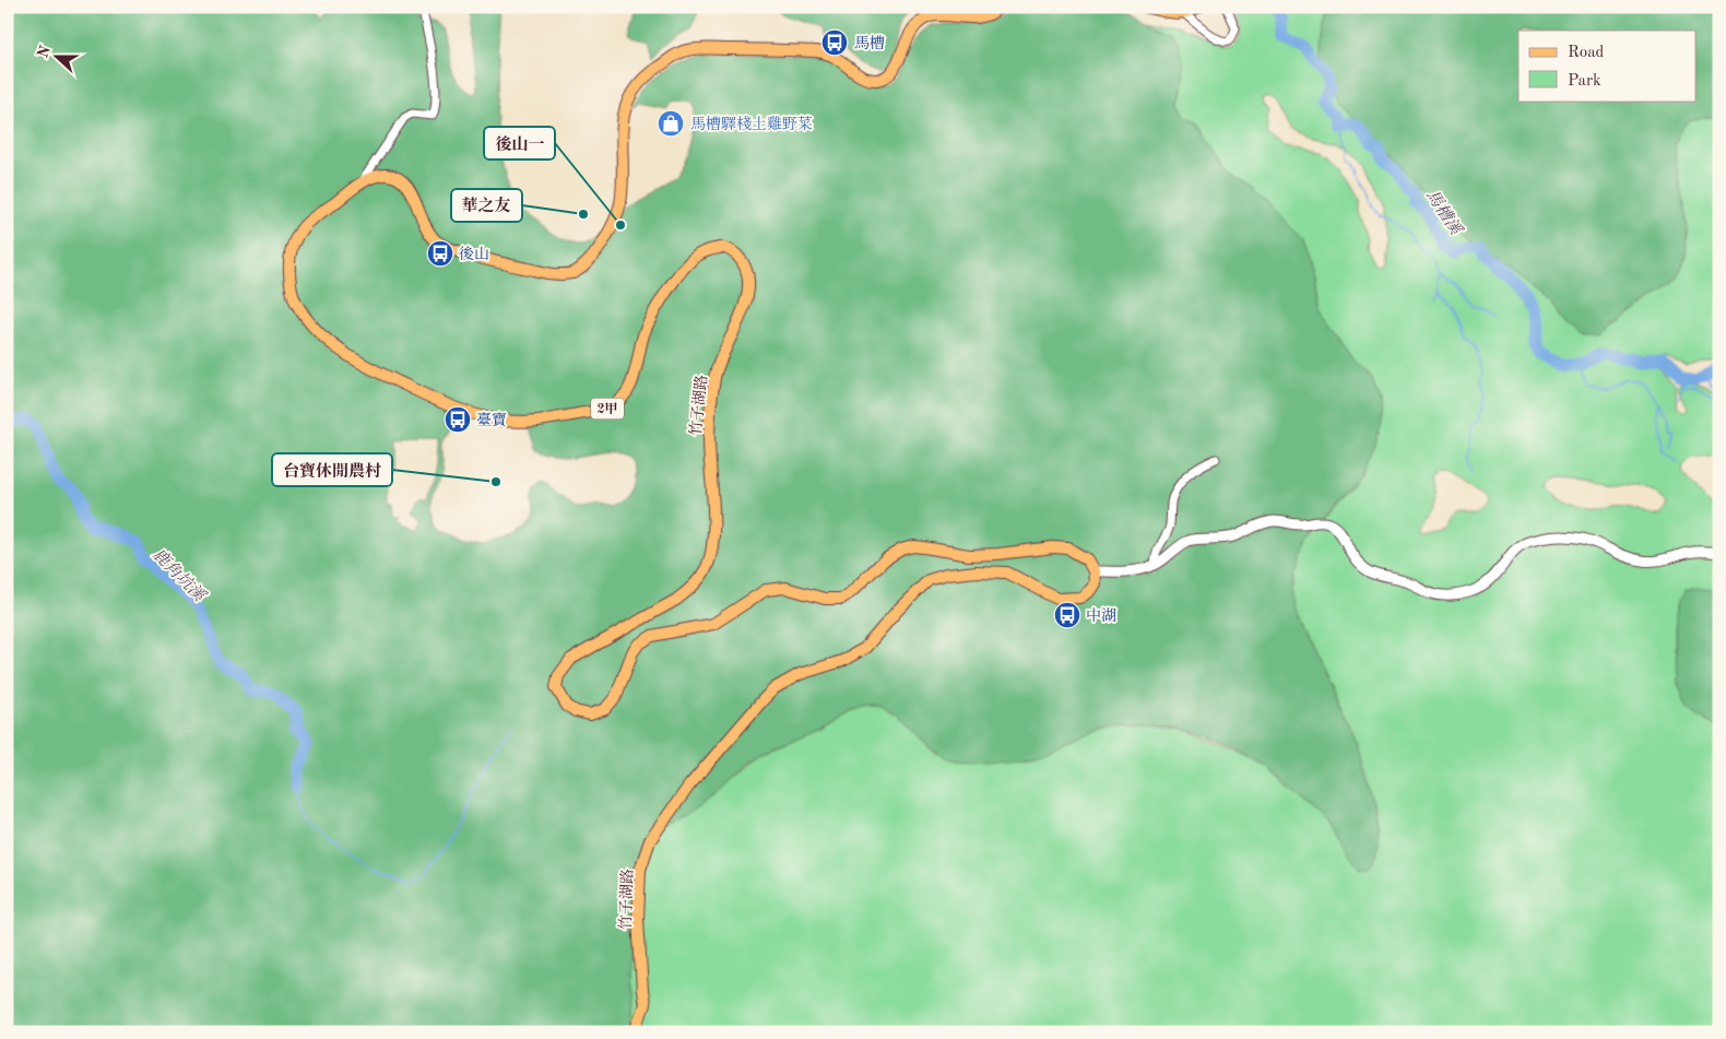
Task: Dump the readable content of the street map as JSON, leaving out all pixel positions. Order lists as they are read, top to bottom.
{
  "streets": {
    "main road": ["竹子湖路", "2甲"]
  },
  "water": ["馬槽溪", "鹿角坑溪"],
  "places": {
    "bus stop": [
      "馬槽",
      "後山",
      "臺寶",
      "中湖"
    ],
    "shop": ["馬槽驛棧土雞野菜"],
    "other": ["華之友", "後山一", "台寶休閒農村"]
  },
  "legend": ["Road", "Park"],
  "north": "left"
}
